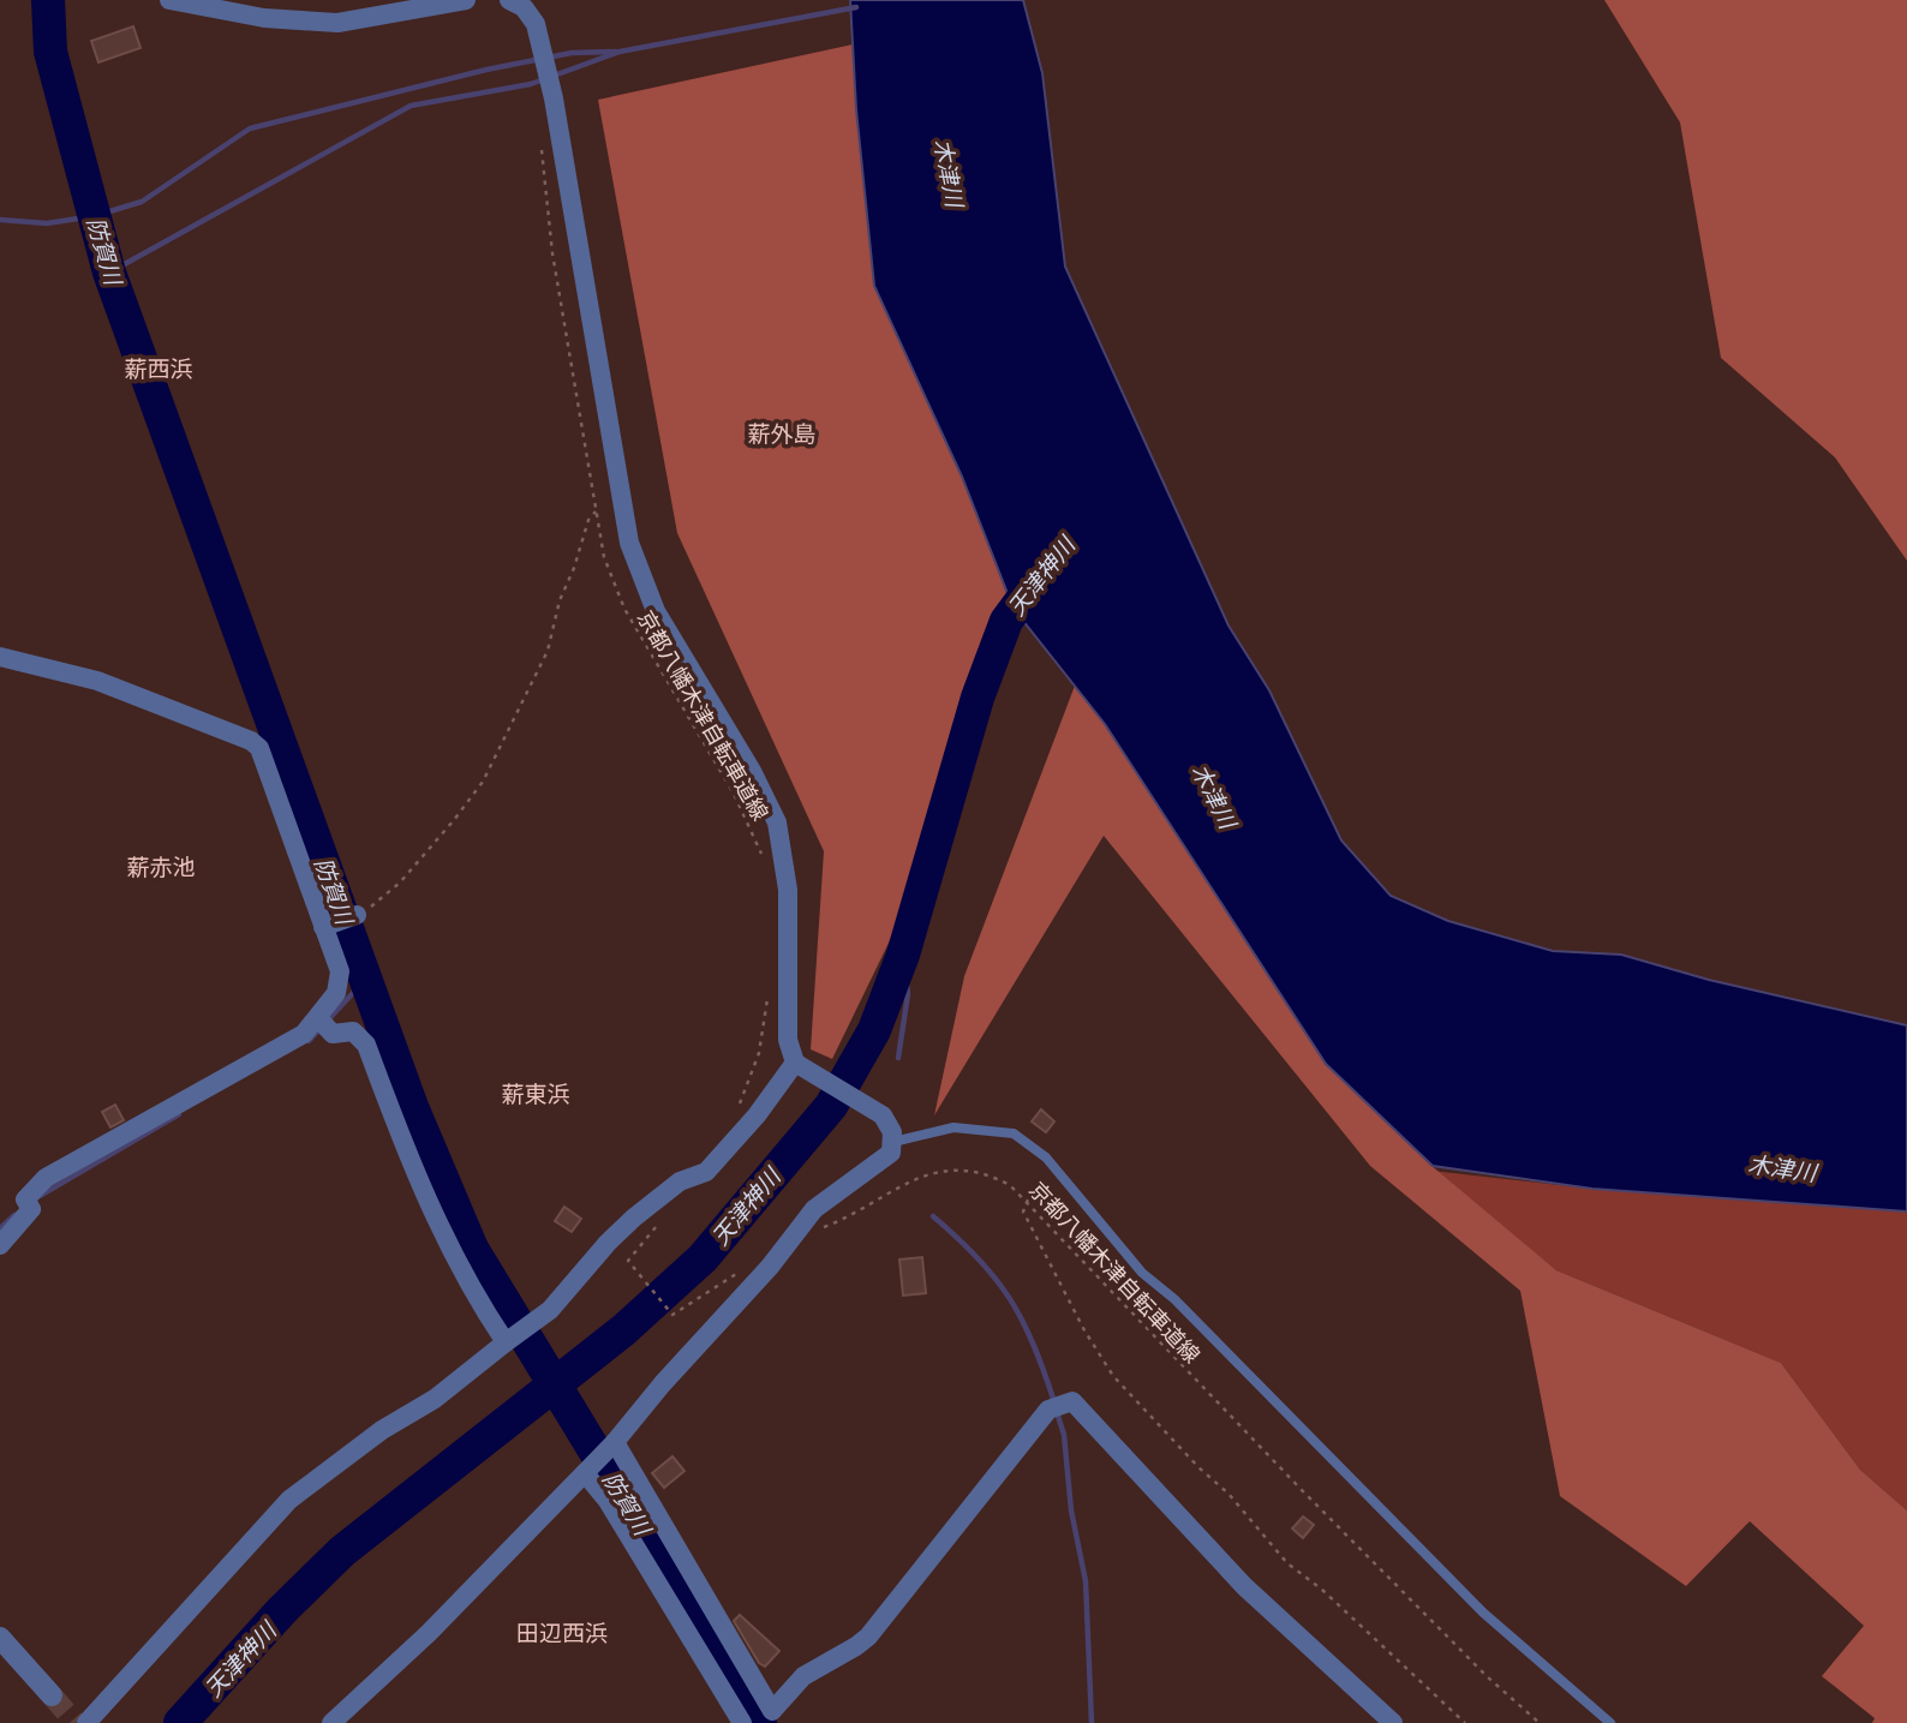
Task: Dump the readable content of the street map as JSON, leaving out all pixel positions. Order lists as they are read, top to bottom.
{
  "streets": {
    "path": ["京都八幡木津自転車道線"]
  },
  "districts": [
    "薪西浜",
    "薪外島",
    "薪赤池",
    "薪東浜",
    "田辺西浜"
  ],
  "water": ["木津川", "防賀川", "天津神川"]
}
